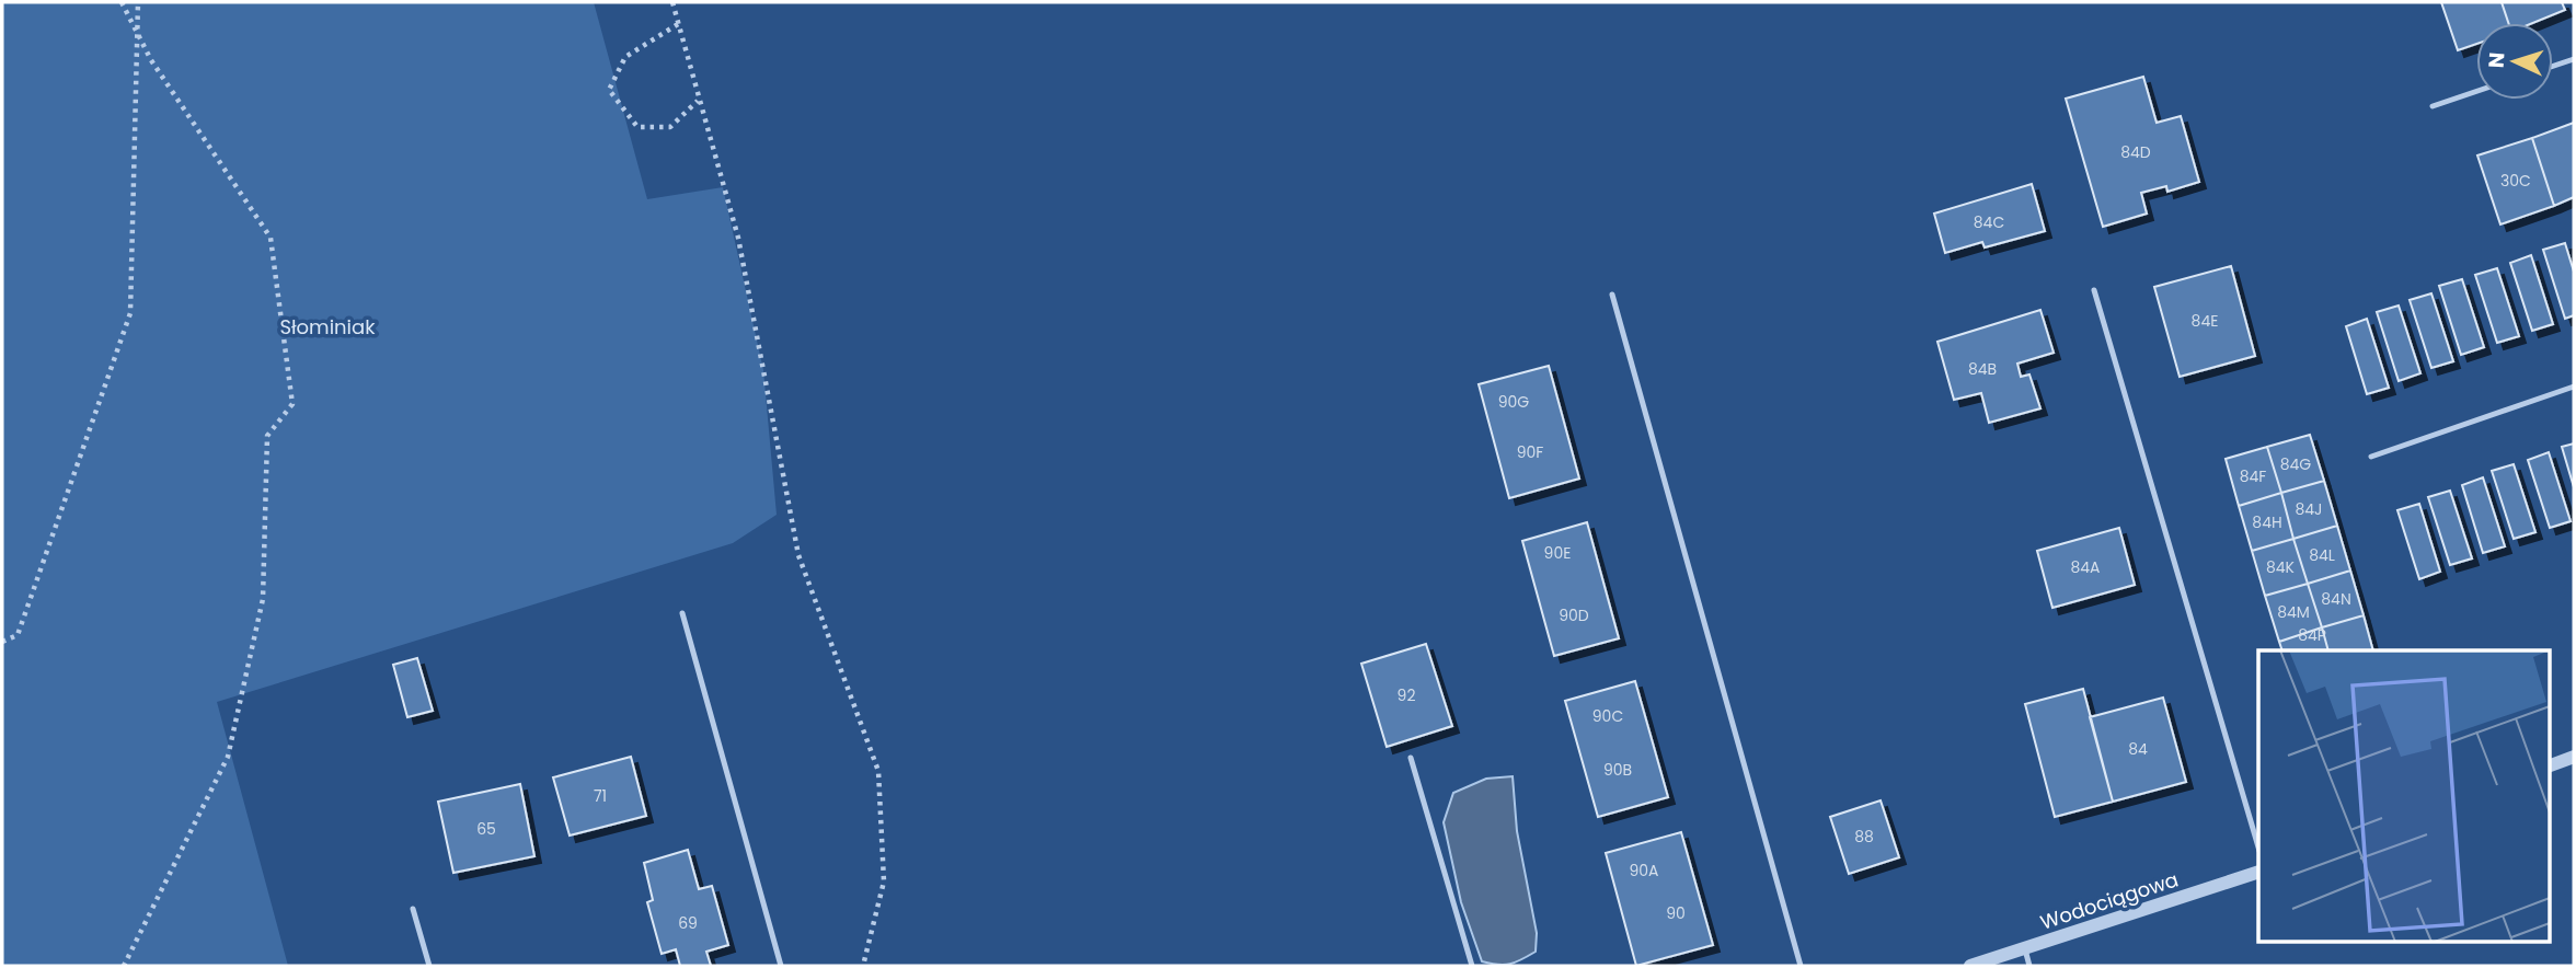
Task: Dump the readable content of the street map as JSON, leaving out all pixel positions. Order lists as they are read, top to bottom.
{
  "streets": {
    "street": ["Wodociągowa"]
  },
  "parks": ["Słominiak"],
  "house_numbers": [
    "84D",
    "30C",
    "84C",
    "84E",
    "84B",
    "90G",
    "90F",
    "84G",
    "84F",
    "84J",
    "84H",
    "90E",
    "84L",
    "84A",
    "84K",
    "84N",
    "84M",
    "90D",
    "84P",
    "92",
    "90C",
    "84",
    "90B",
    "71",
    "65",
    "88",
    "90A",
    "90",
    "69"
  ],
  "north": "left"
}
